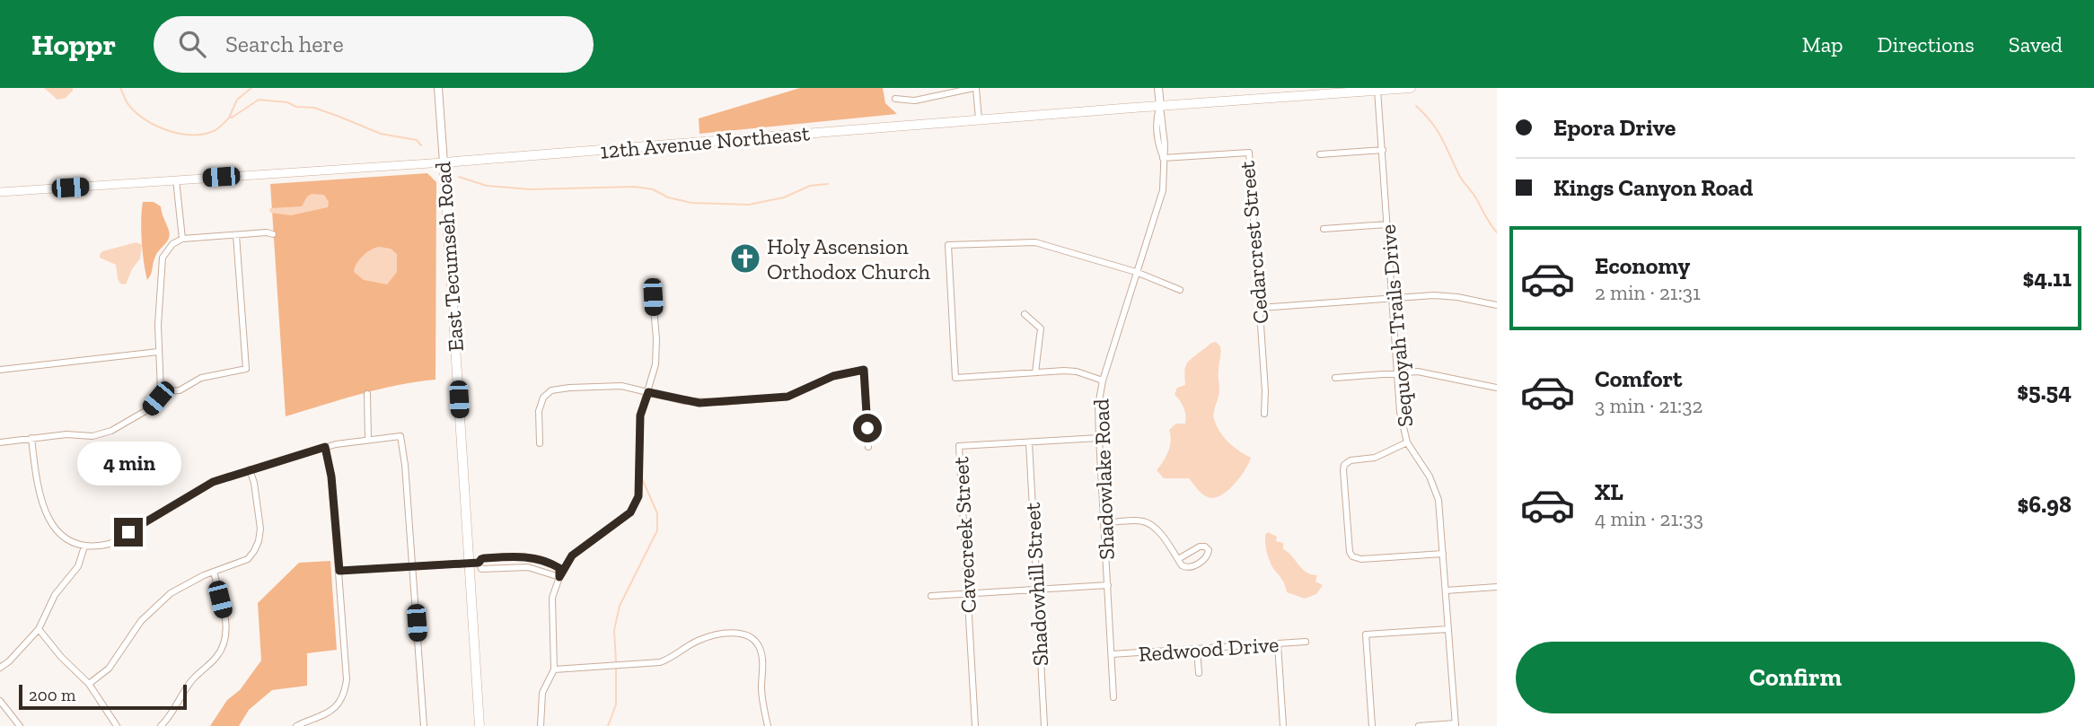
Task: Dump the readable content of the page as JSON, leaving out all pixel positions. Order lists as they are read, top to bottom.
{
  "streets": {
    "main road": ["12th Avenue Northeast", "East Tecumseh Road"],
    "street": [
      "Cedarcrest Street",
      "Sequoyah Trails Drive",
      "Shadowlake Road",
      "Cavecreek Street",
      "Shadowhill Street",
      "Redwood Drive"
    ]
  },
  "crossings": [
    ["12th Avenue Northeast", "East Tecumseh Road"],
    ["12th Avenue Northeast", "Sequoyah Trails Drive"],
    ["12th Avenue Northeast", "Shadowlake Road"],
    ["Cedarcrest Street", "Shadowlake Road"],
    ["Shadowlake Road", "Cavecreek Street"],
    ["Shadowlake Road", "Redwood Drive"],
    ["Cavecreek Street", "Shadowhill Street"]
  ],
  "places": {
    "church": ["Holy Ascension Orthodox Church"]
  },
  "scale_bar": "200 m",
  "page": {
    "header": "Hoppr",
    "search": "Search here",
    "nav": ["Map", "Directions", "Saved"],
    "banner": ["Epora Drive", "Kings Canyon Road"],
    "list": [
      {
        "name": "Economy",
        "note": "2 min · 21:31",
        "value": "$4.11"
      },
      {
        "name": "Comfort",
        "note": "3 min · 21:32",
        "value": "$5.54"
      },
      {
        "name": "XL",
        "note": "4 min · 21:33",
        "value": "$6.98"
      }
    ],
    "bubble": "4 min",
    "buttons": "Confirm",
    "scale": "200 m"
  }
}
